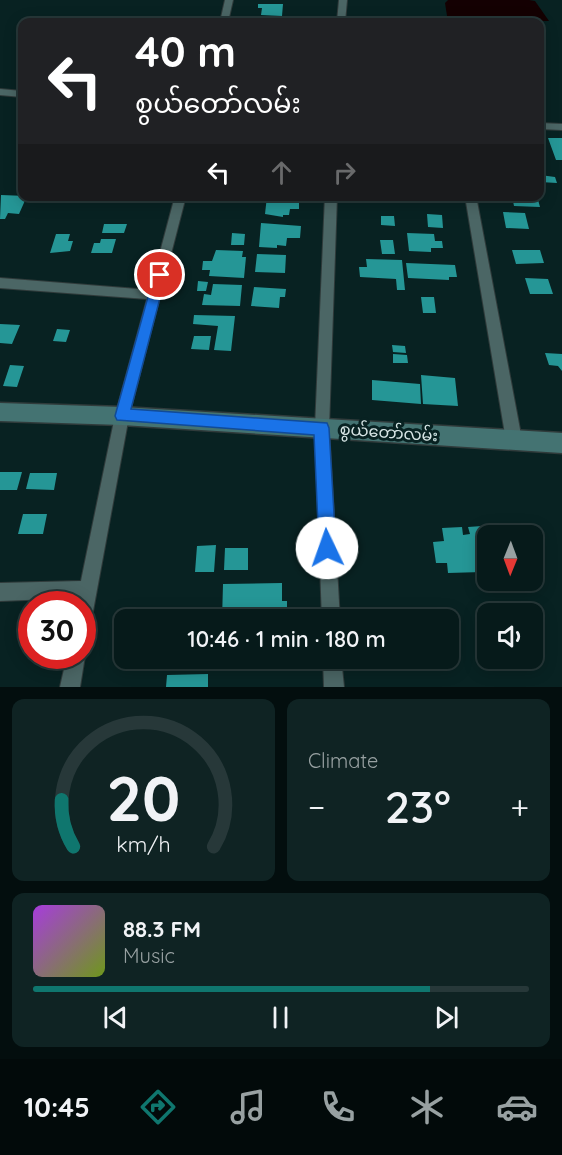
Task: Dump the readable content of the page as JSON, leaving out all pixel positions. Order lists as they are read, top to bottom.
{
  "streets": {
    "street": ["စွယ်တော်လမ်း"]
  },
  "north": "bottom",
  "page": {
    "turn": ["40 m", "စွယ်တော်လမ်း"],
    "limit": "30",
    "trip": "10:46 · 1 min · 180 m",
    "tile": "Climate",
    "heat": ["−", "23°", "+"],
    "song": ["88.3 FM", "Music"],
    "tabs": "10:45",
    "gauge": ["20", "km/h"]
  }
}
